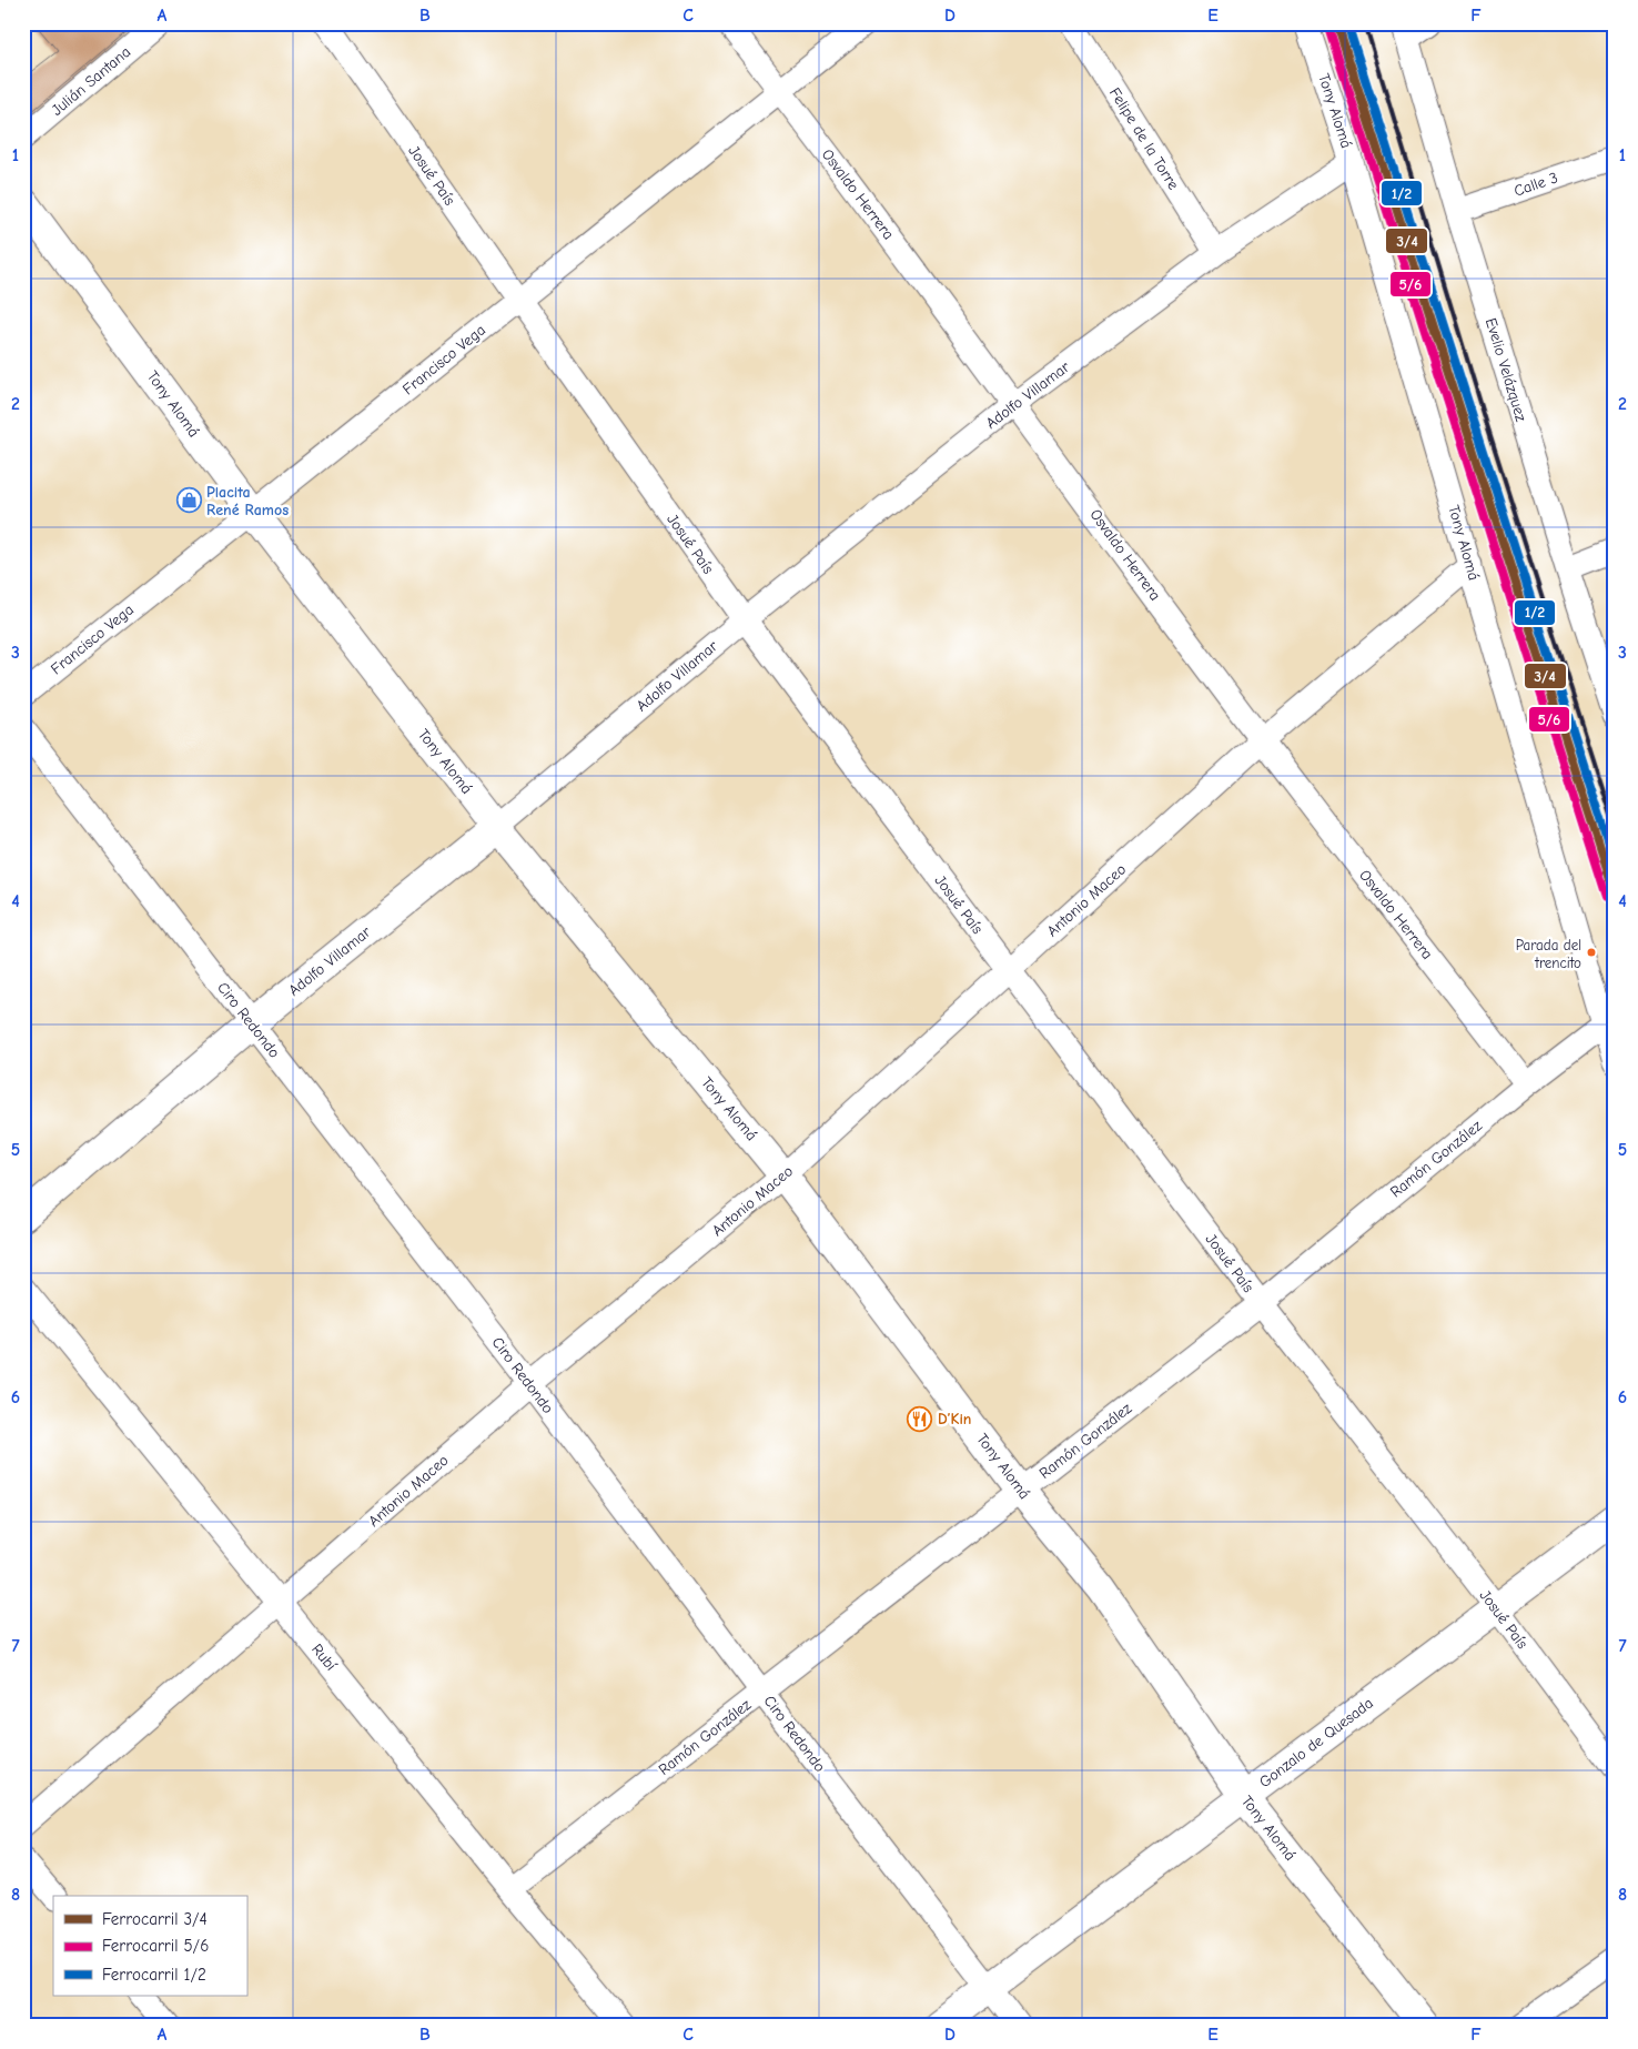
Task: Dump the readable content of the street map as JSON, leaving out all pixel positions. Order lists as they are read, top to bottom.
{
  "streets": {
    "street": [
      "Julián Santana",
      "Tony Alomá",
      "Felipe de la Torre",
      "Josué País",
      "Calle 3",
      "Osvaldo Herrera",
      "Francisco Vega",
      "Evelio Velázquez",
      "Adolfo Villamar",
      "Antonio Maceo",
      "Ciro Redondo",
      "Ramón González",
      "Rubí",
      "Gonzalo de Quesada"
    ]
  },
  "crossings": [
    ["Tony Alomá", "Francisco Vega"],
    ["Tony Alomá", "Adolfo Villamar"],
    ["Tony Alomá", "Antonio Maceo"],
    ["Tony Alomá", "Ramón González"],
    ["Tony Alomá", "Gonzalo de Quesada"],
    ["Felipe de la Torre", "Adolfo Villamar"],
    ["Josué País", "Francisco Vega"],
    ["Josué País", "Adolfo Villamar"],
    ["Josué País", "Antonio Maceo"],
    ["Josué País", "Ramón González"],
    ["Josué País", "Gonzalo de Quesada"],
    ["Calle 3", "Evelio Velázquez"],
    ["Osvaldo Herrera", "Francisco Vega"],
    ["Osvaldo Herrera", "Adolfo Villamar"],
    ["Osvaldo Herrera", "Antonio Maceo"],
    ["Osvaldo Herrera", "Ramón González"],
    ["Adolfo Villamar", "Ciro Redondo"],
    ["Antonio Maceo", "Ciro Redondo"],
    ["Antonio Maceo", "Rubí"],
    ["Ciro Redondo", "Ramón González"],
    ["Ciro Redondo", "Gonzalo de Quesada"],
    ["Ramón González", "Rubí"]
  ],
  "places": {
    "shop": ["Placita René Ramos"],
    "other": ["Parada del trencito"],
    "restaurant": ["D’Kin"]
  },
  "lines": ["rail line 3/4", "rail line 1/2", "rail line 5/6"],
  "legend": ["Ferrocarril 3/4", "Ferrocarril 5/6", "Ferrocarril 1/2"],
  "grid": {
    "columns": [
      "A",
      "B",
      "C",
      "D",
      "E",
      "F"
    ],
    "rows": [
      "1",
      "2",
      "3",
      "4",
      "5",
      "6",
      "7",
      "8"
    ]
  }
}
